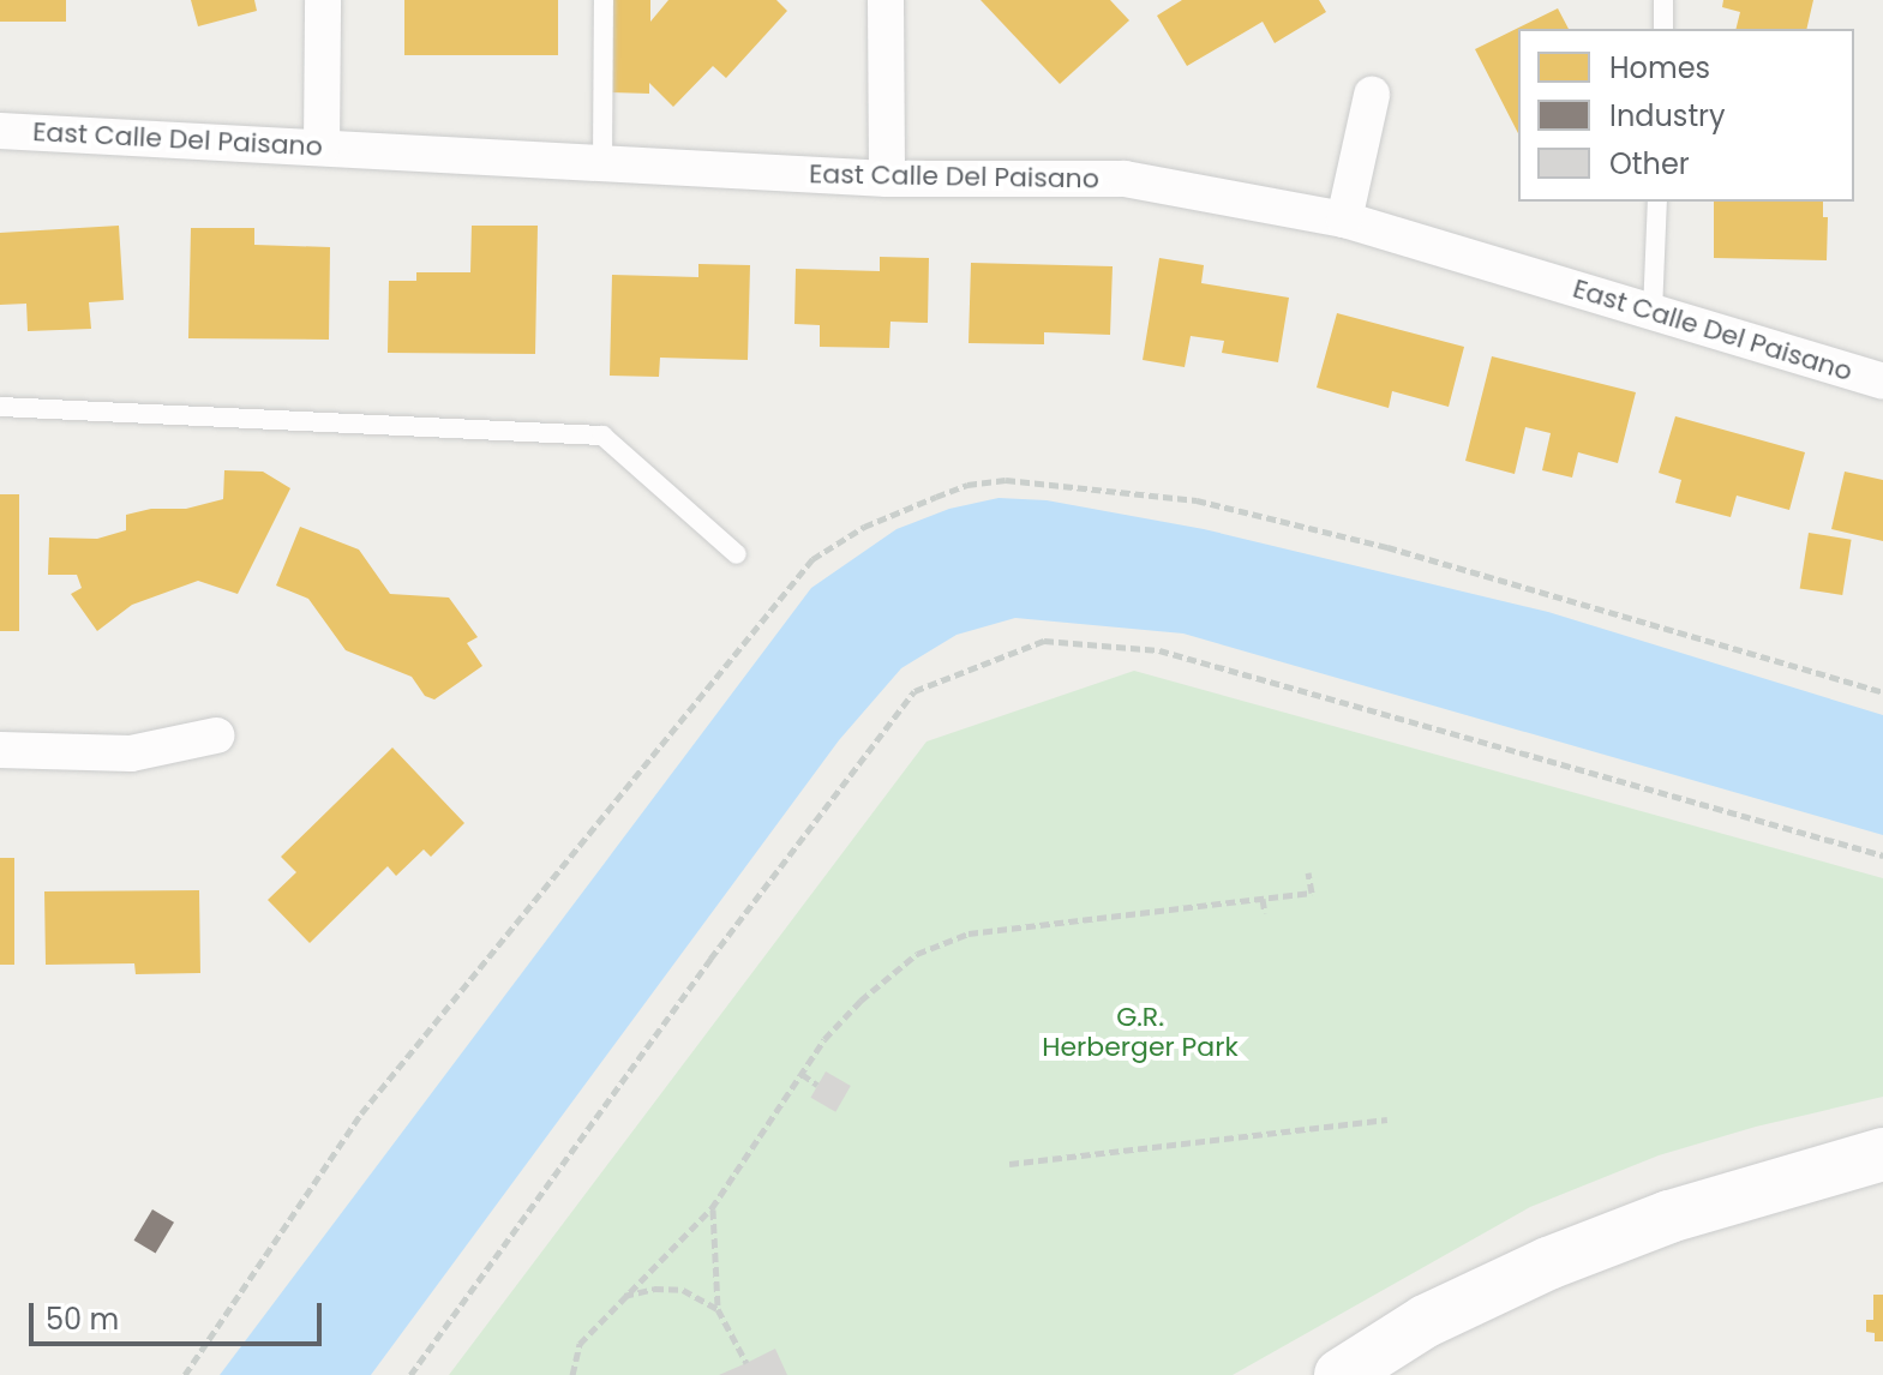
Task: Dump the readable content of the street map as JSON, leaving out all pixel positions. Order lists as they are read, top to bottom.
{
  "streets": {
    "street": ["East Calle Del Paisano"]
  },
  "parks": ["G.R. Herberger Park"],
  "legend": ["Homes", "Industry", "Other"],
  "scale_bar": "50 m"
}
